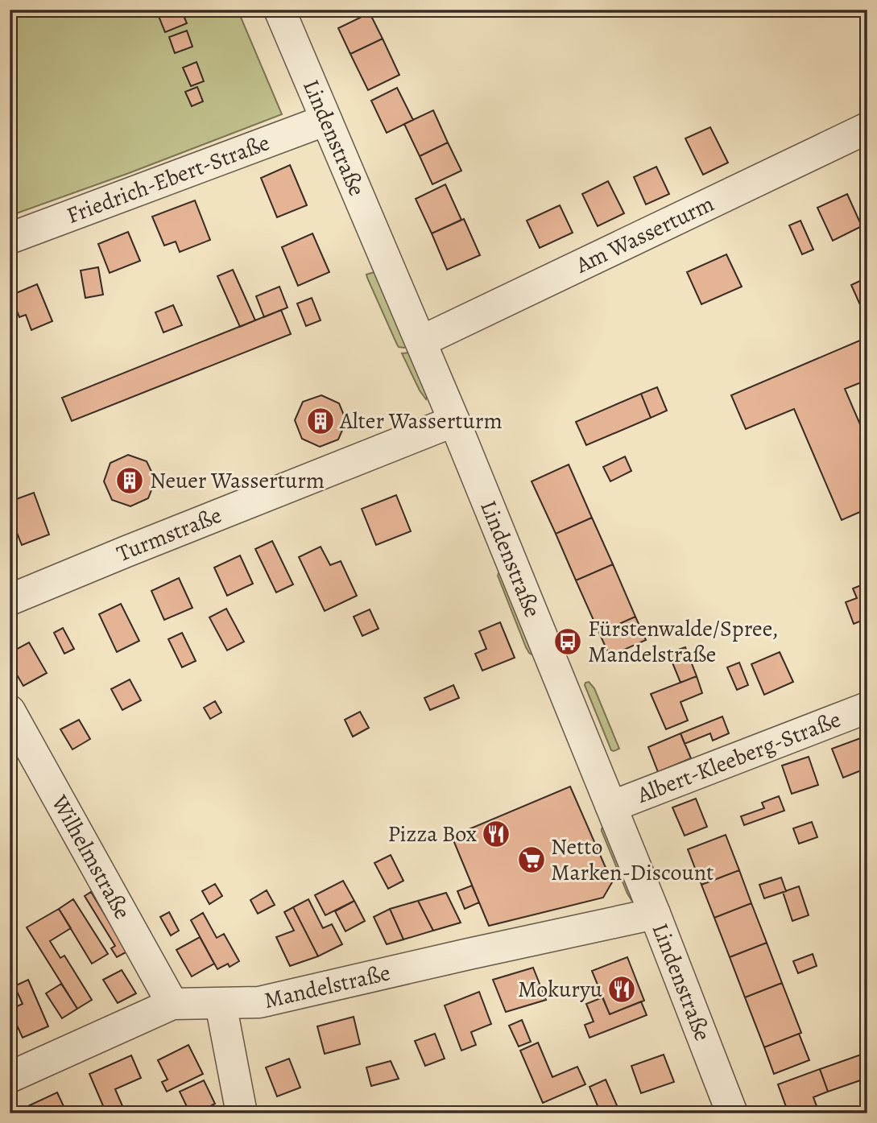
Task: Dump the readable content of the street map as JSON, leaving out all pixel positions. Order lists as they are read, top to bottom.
{
  "streets": {
    "street": [
      "Lindenstraße",
      "Friedrich-Ebert-Straße",
      "Am Wasserturm",
      "Turmstraße",
      "Albert-Kleeberg-Straße",
      "Wilhelmstraße",
      "Mandelstraße"
    ]
  },
  "crossings": [
    ["Lindenstraße", "Friedrich-Ebert-Straße"],
    ["Lindenstraße", "Am Wasserturm"],
    ["Lindenstraße", "Turmstraße"],
    ["Lindenstraße", "Albert-Kleeberg-Straße"],
    ["Lindenstraße", "Mandelstraße"],
    ["Wilhelmstraße", "Mandelstraße"]
  ],
  "places": {
    "building": ["Alter Wasserturm", "Neuer Wasserturm"],
    "bus stop": ["Fürstenwalde/Spree, Mandelstraße"],
    "restaurant": ["Pizza Box", "Mokuryu"],
    "supermarket": ["Netto Marken-Discount"]
  }
}
